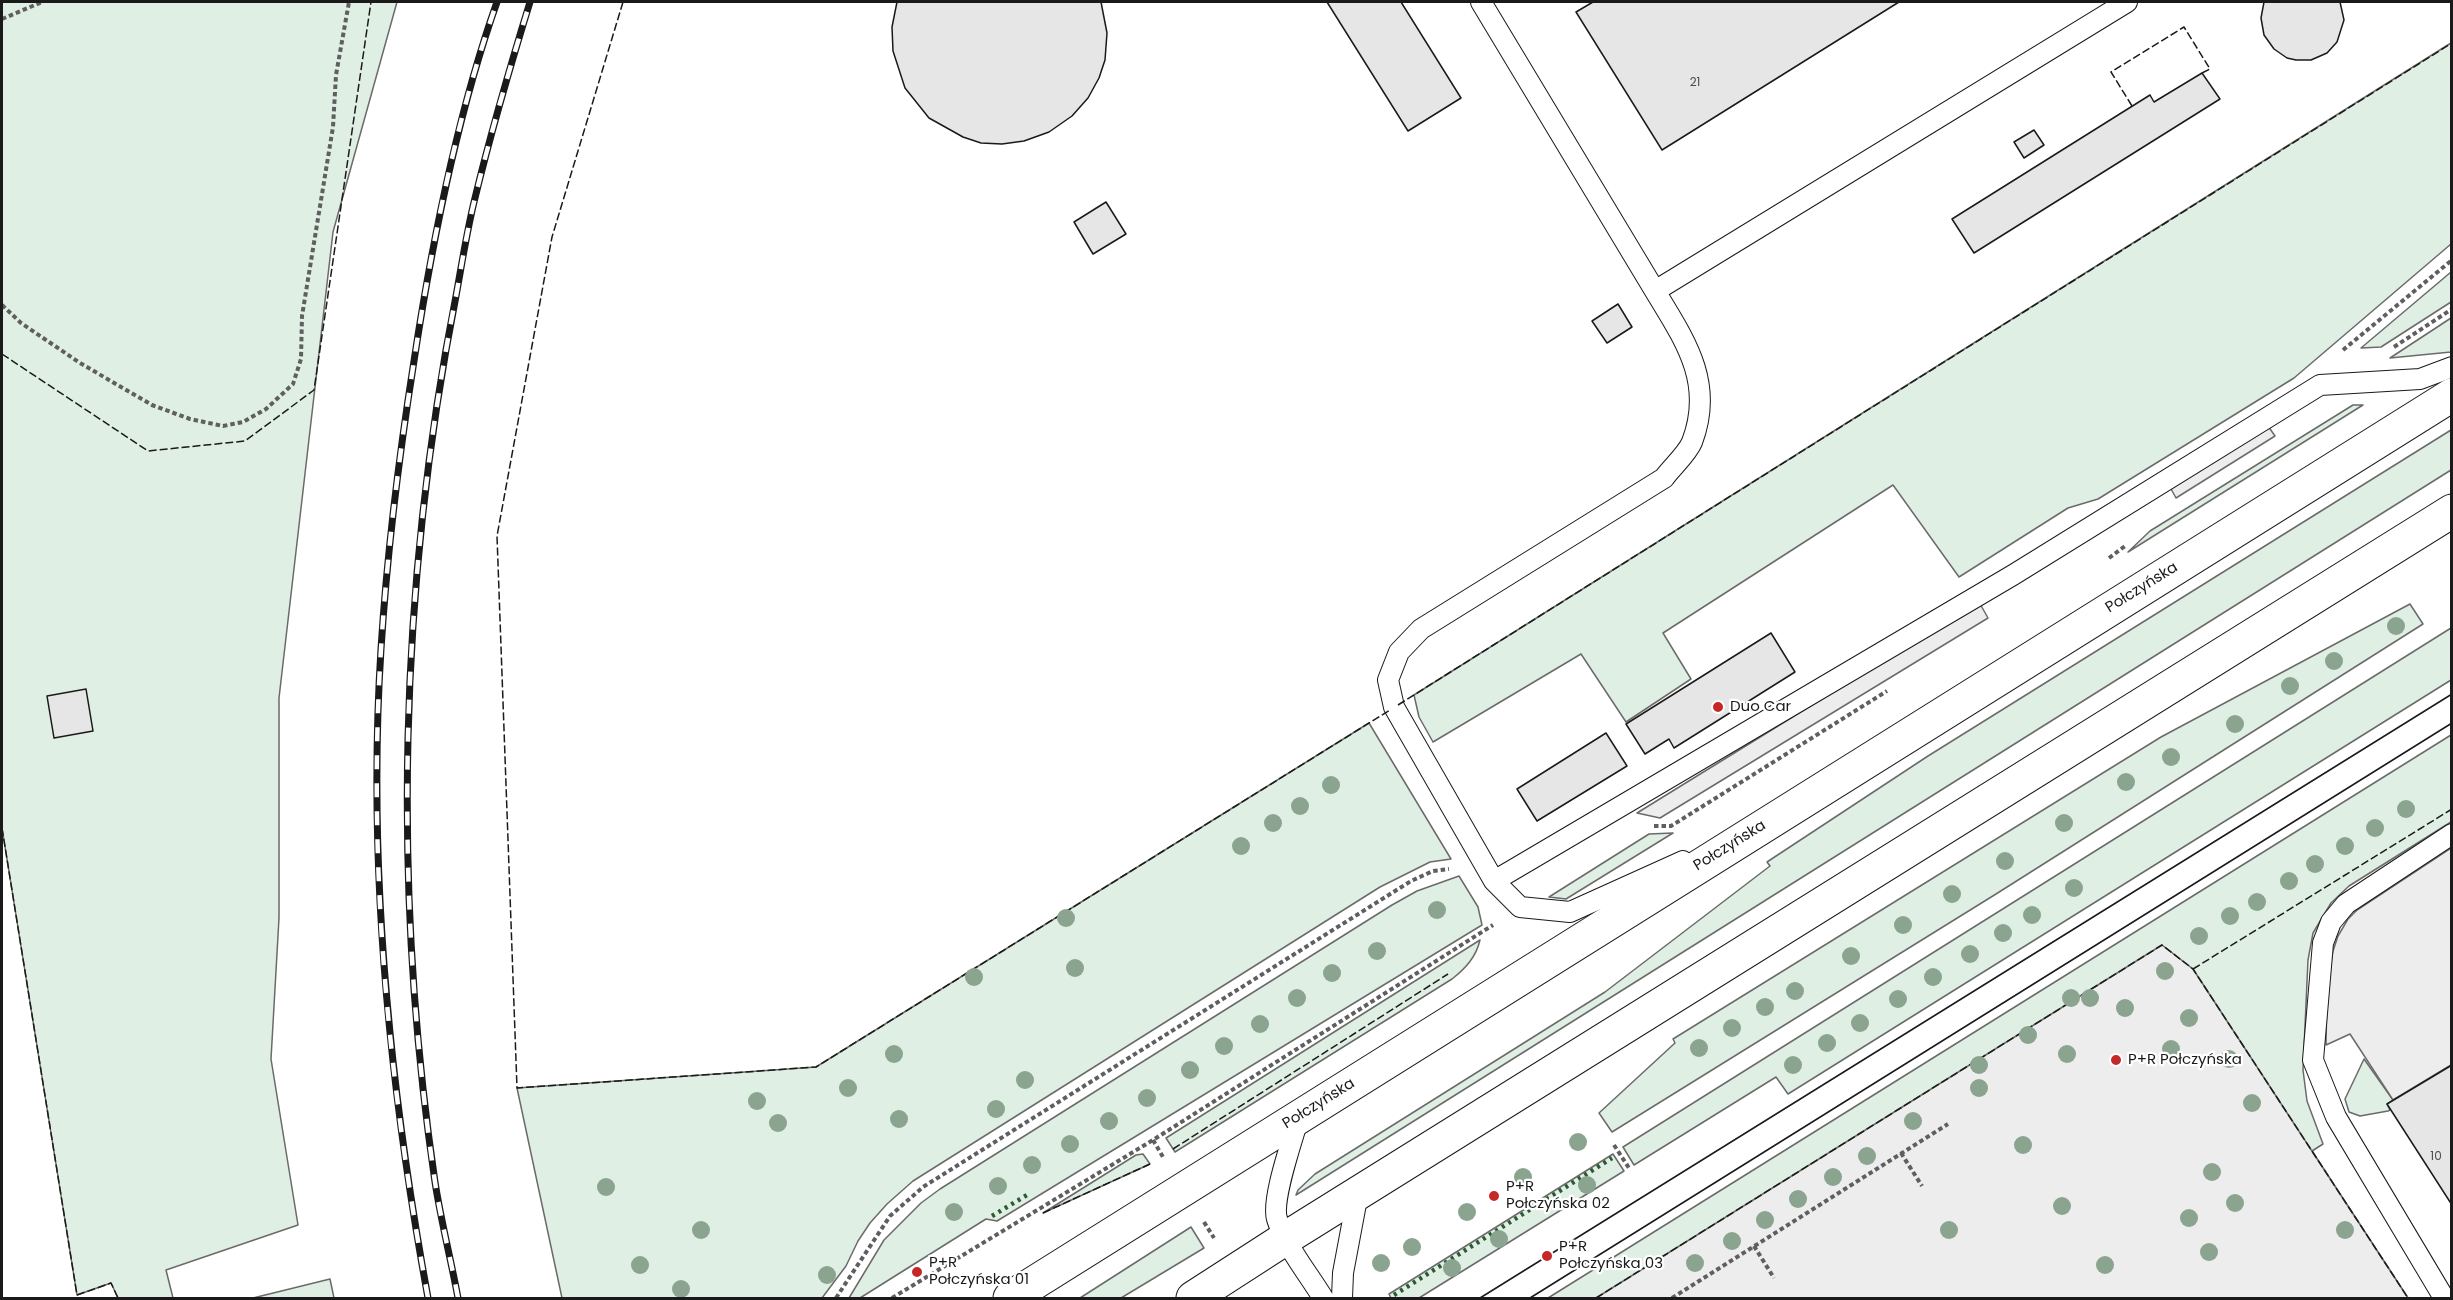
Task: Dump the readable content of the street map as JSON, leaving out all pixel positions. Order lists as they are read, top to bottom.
{
  "streets": {
    "main road": ["Połczyńska"]
  },
  "places": [
    "Duo Car",
    "P+R Połczyńska",
    "P+R Połczyńska 02",
    "P+R Połczyńska 03",
    "P+R Połczyńska 01"
  ],
  "house_numbers": ["21", "10"]
}
